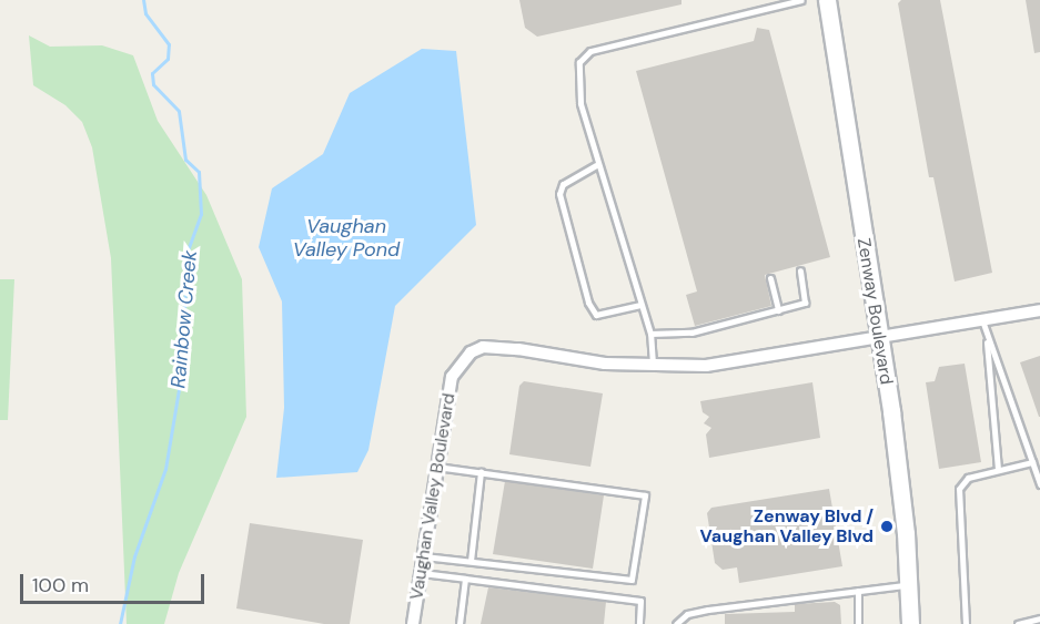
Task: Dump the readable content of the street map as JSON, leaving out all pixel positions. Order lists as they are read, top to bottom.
{
  "streets": {
    "street": ["Zenway Boulevard", "Vaughan Valley Boulevard"]
  },
  "crossings": [
    ["Zenway Boulevard", "Vaughan Valley Boulevard"]
  ],
  "water": ["Vaughan Valley Pond", "Rainbow Creek"],
  "places": ["Zenway Blvd / Vaughan Valley Blvd"],
  "scale_bar": "100 m"
}
